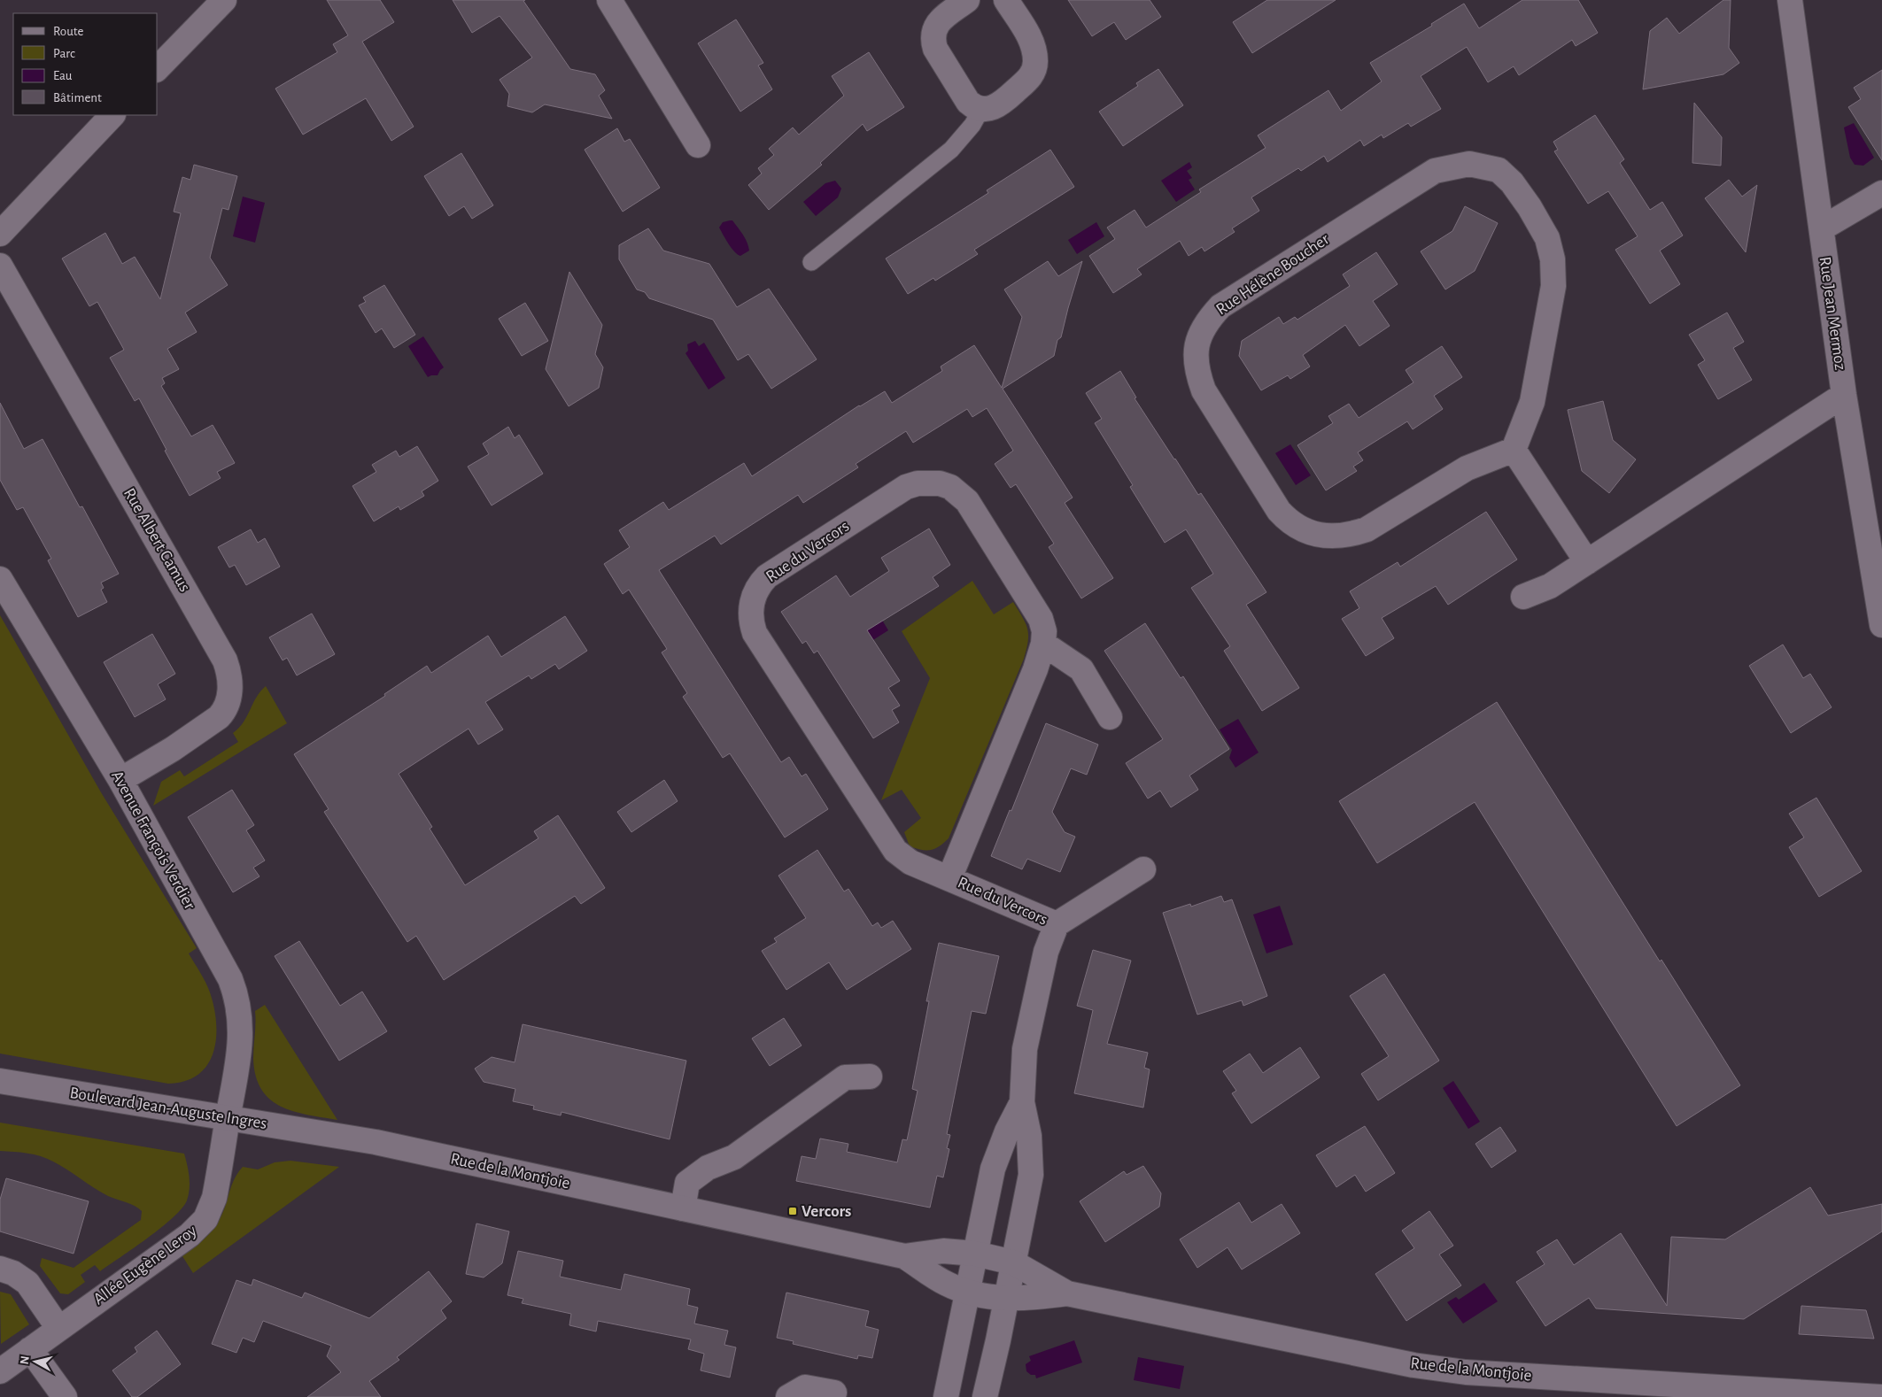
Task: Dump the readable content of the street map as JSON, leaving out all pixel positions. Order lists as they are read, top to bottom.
{
  "streets": {
    "street": [
      "Rue Hélène Boucher",
      "Rue Jean Mermoz",
      "Rue Albert Camus",
      "Rue du Vercors",
      "Avenue François Verdier",
      "Boulevard Jean-Auguste Ingres",
      "Rue de la Montjoie",
      "Allée Eugène Leroy"
    ]
  },
  "crossings": [
    ["Rue Albert Camus", "Avenue François Verdier"],
    ["Avenue François Verdier", "Boulevard Jean-Auguste Ingres"],
    ["Avenue François Verdier", "Allée Eugène Leroy"],
    ["Boulevard Jean-Auguste Ingres", "Rue de la Montjoie"],
    ["Boulevard Jean-Auguste Ingres", "Allée Eugène Leroy"]
  ],
  "places": {
    "transit": ["Vercors"]
  },
  "legend": [
    "Route",
    "Parc",
    "Eau",
    "Bâtiment"
  ],
  "north": "left"
}
